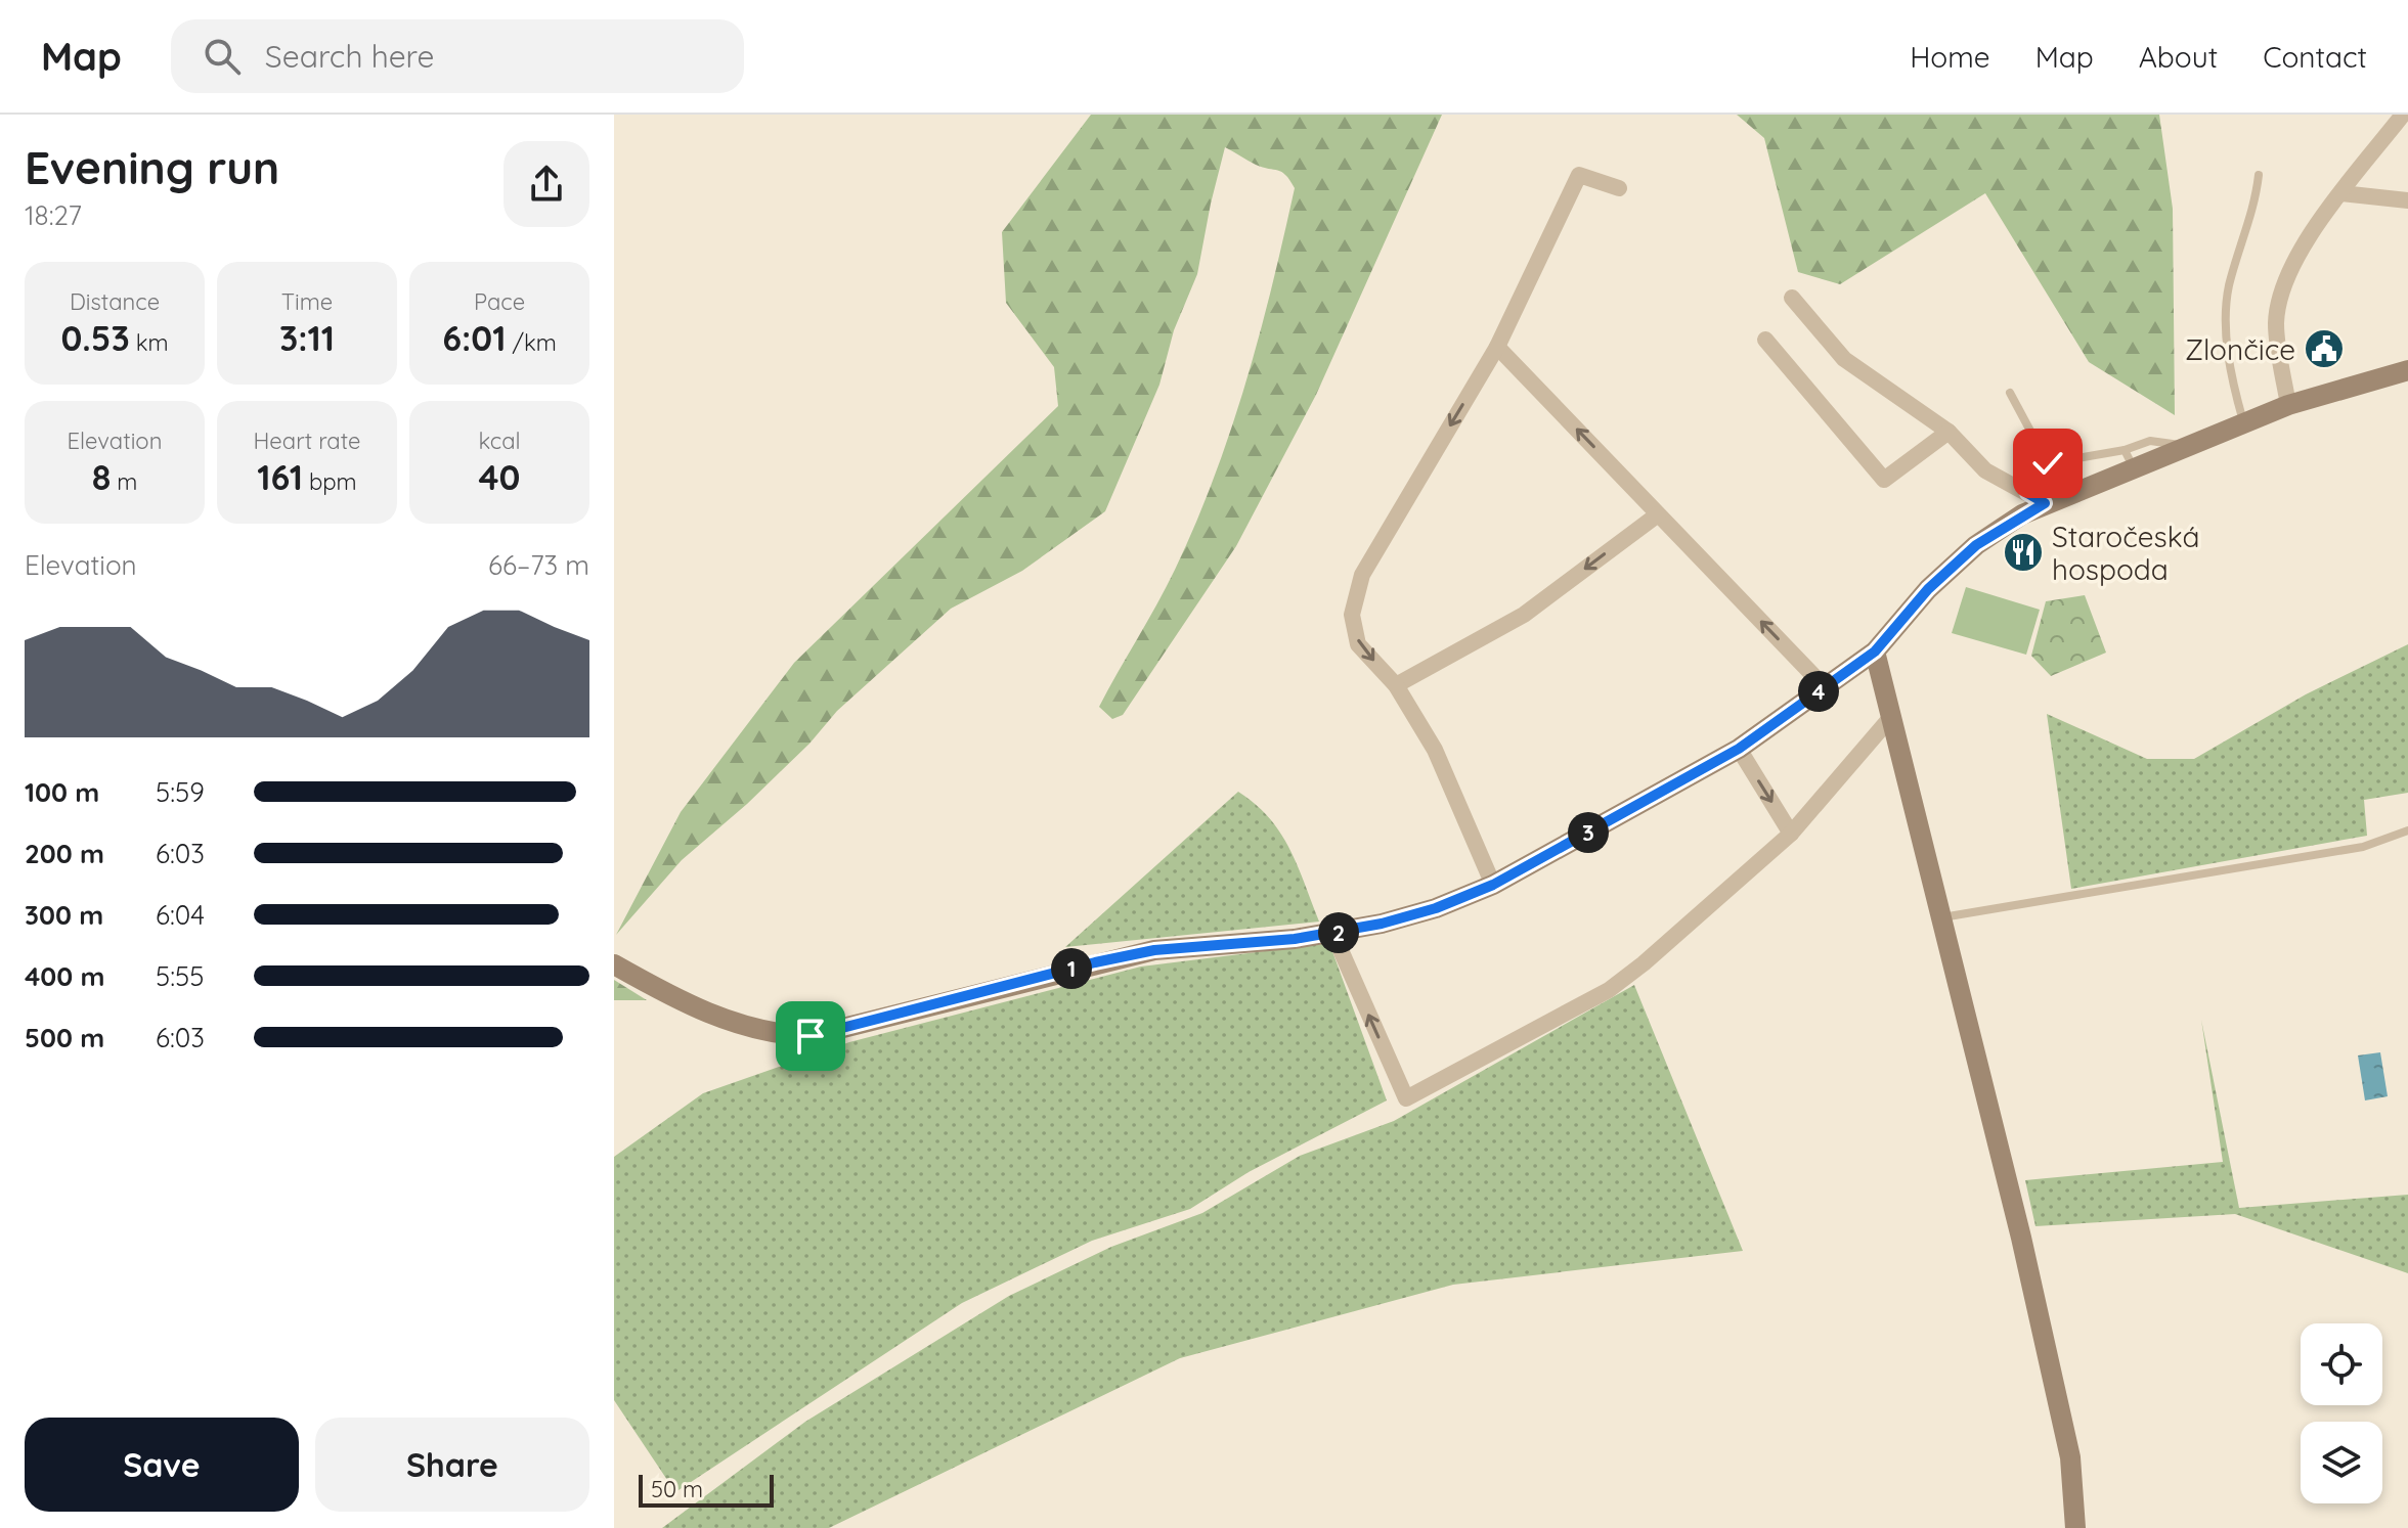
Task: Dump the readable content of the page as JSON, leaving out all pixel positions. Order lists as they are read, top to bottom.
{
  "places": {
    "public building": ["Zlončice"],
    "restaurant": ["Staročeská hospoda"]
  },
  "scale_bar": "50 m",
  "page": {
    "header": "Map",
    "search": "Search here",
    "nav": [
      "Home",
      "Map",
      "About",
      "Contact"
    ],
    "heading": ["Evening run", "18:27"],
    "stats": [
      ["Distance", "0.53 km"],
      ["Time", "3:11"],
      ["Pace", "6:01 /km"],
      ["Elevation", "8 m"],
      ["Heart rate", "161 bpm"],
      ["kcal", "40"]
    ],
    "chart": ["Elevation", "66–73 m"],
    "pins": [
      "4",
      "3",
      "2",
      "1"
    ],
    "list": [
      {
        "name": "100 m",
        "note": "5:59"
      },
      {
        "name": "200 m",
        "note": "6:03"
      },
      {
        "name": "300 m",
        "note": "6:04"
      },
      {
        "name": "400 m",
        "note": "5:55"
      },
      {
        "name": "500 m",
        "note": "6:03"
      }
    ],
    "buttons": ["Save", "Share"],
    "scale": "50 m"
  }
}
